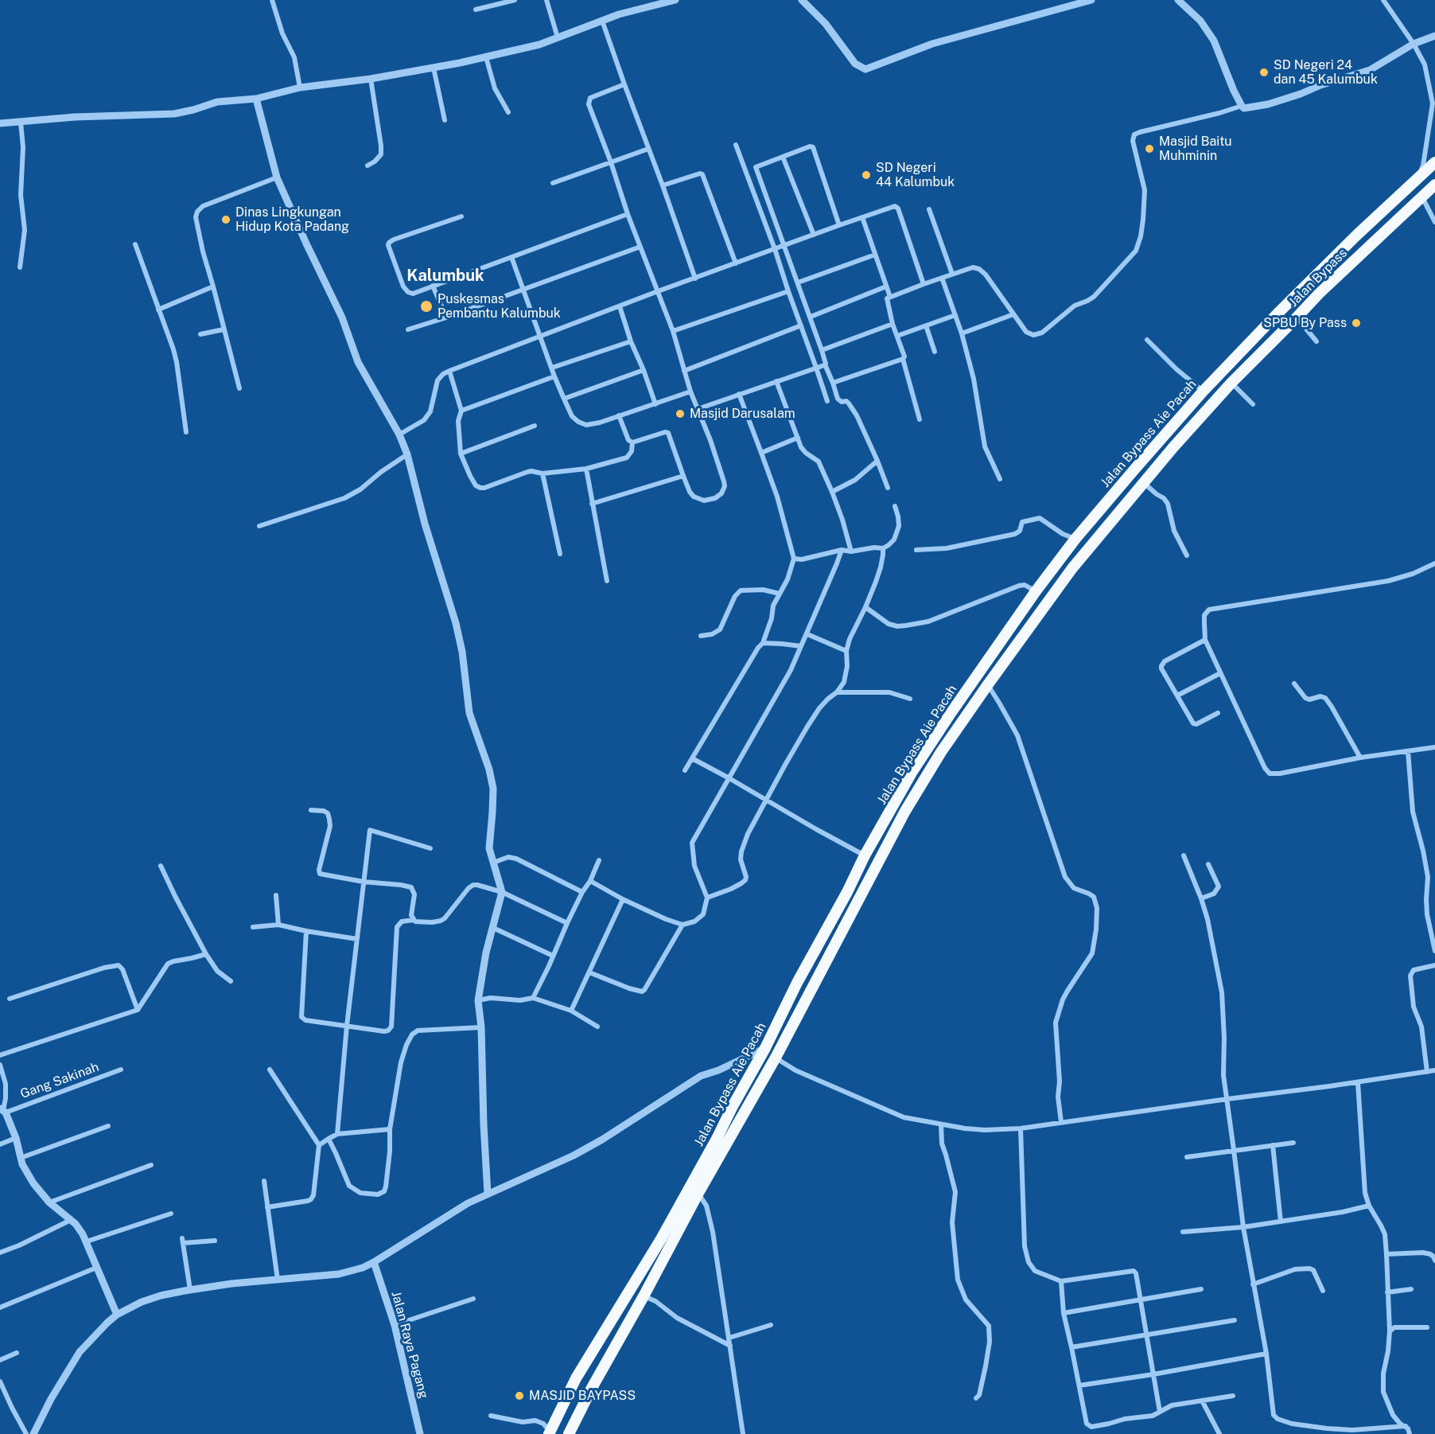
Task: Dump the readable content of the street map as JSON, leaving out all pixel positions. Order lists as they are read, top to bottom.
{
  "streets": {
    "highway": ["Jalan Bypass", "Jalan Bypass Aie Pacah"],
    "street": ["Gang Sakinah", "Jalan Raya Pagang"]
  },
  "districts": ["Kalumbuk"],
  "places": [
    "SD Negeri 24 dan 45 Kalumbuk",
    "Masjid Baitu Muhminin",
    "SD Negeri 44 Kalumbuk",
    "Dinas Lingkungan Hidup Kota Padang",
    "Puskesmas Pembantu Kalumbuk",
    "SPBU By Pass",
    "Masjid Darusalam",
    "MASJID BAYPASS"
  ]
}
